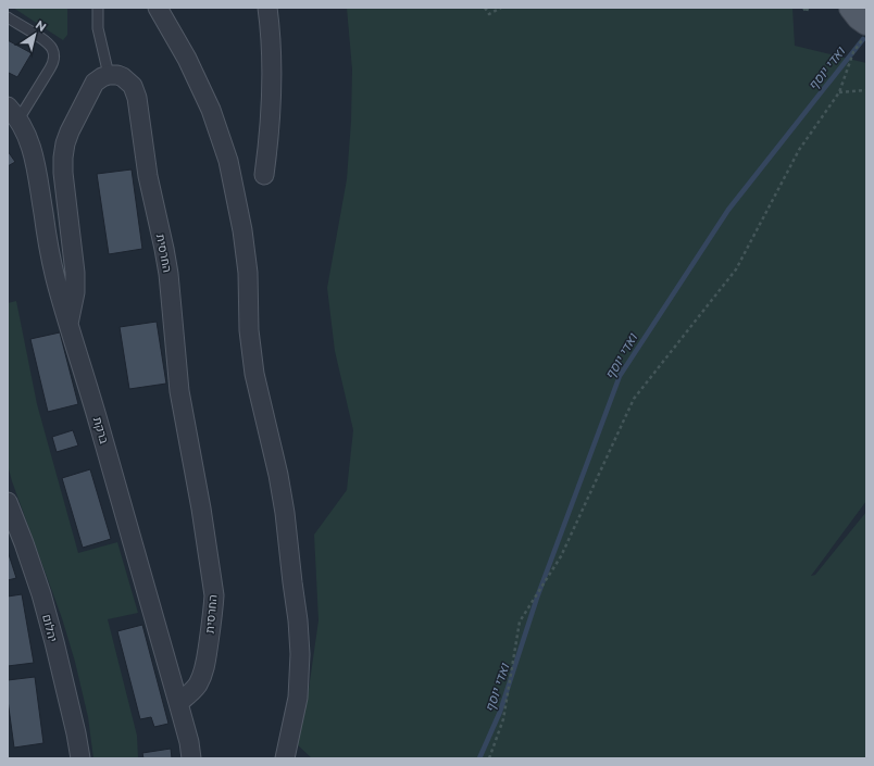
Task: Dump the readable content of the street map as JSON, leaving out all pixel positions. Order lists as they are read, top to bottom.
{
  "streets": {
    "street": ["החרסית", "ברקת", "יהלום"]
  },
  "crossings": [
    ["החרסית", "ברקת"]
  ],
  "water": ["ואדי יוסף"],
  "north": "top right"
}
